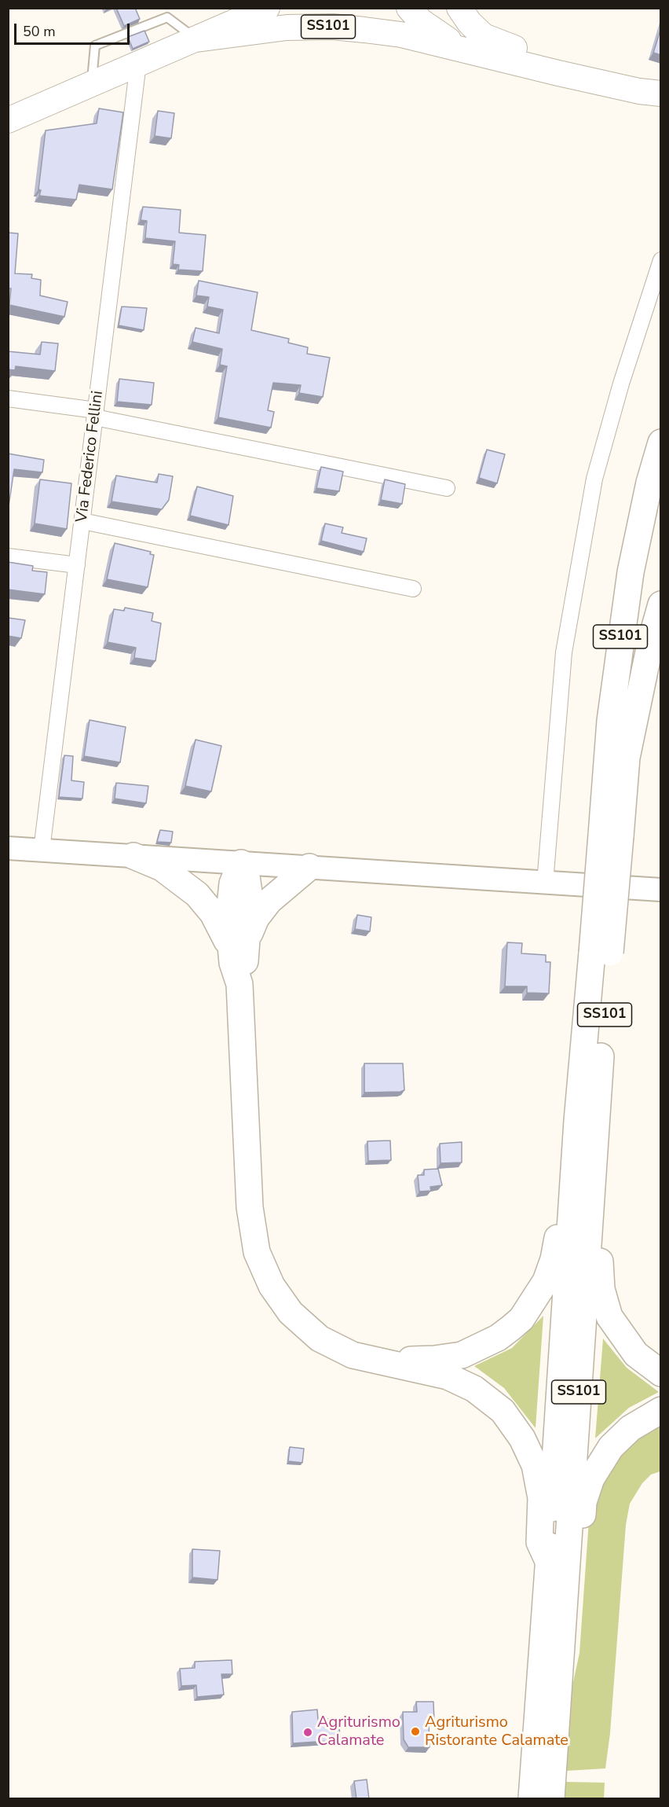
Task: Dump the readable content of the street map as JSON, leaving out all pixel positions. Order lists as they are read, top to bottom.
{
  "streets": {
    "highway": ["SS101"],
    "street": ["Via Federico Fellini"]
  },
  "places": ["Agriturismo Ristorante Calamate", "Agriturismo Calamate"],
  "scale_bar": "50 m"
}
